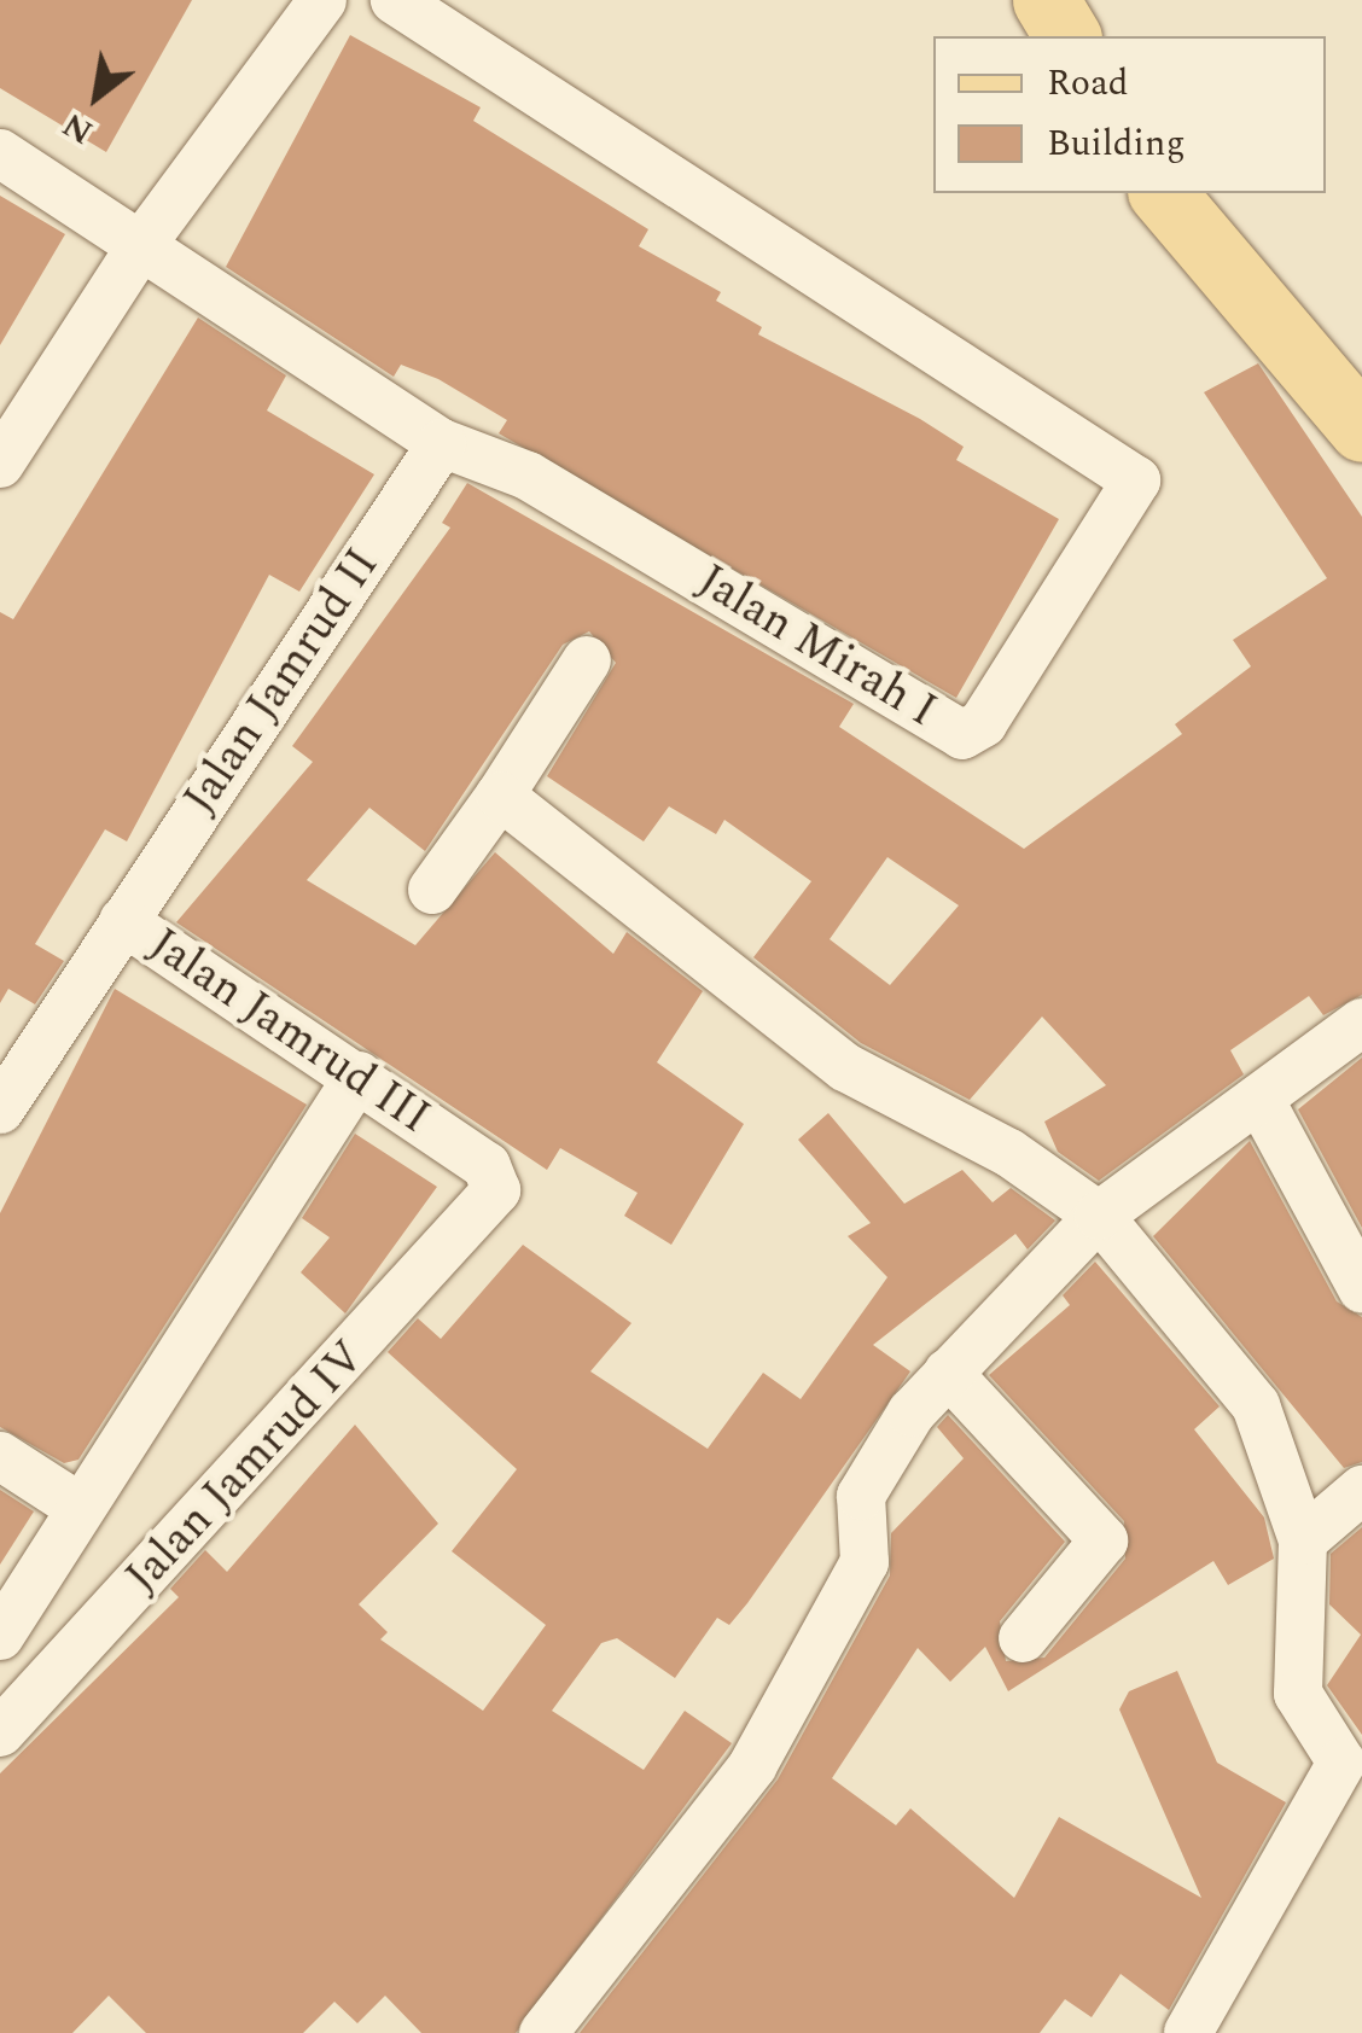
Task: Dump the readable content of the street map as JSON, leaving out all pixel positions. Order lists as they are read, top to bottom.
{
  "streets": {
    "street": [
      "Jalan Mirah I",
      "Jalan Jamrud II",
      "Jalan Jamrud III",
      "Jalan Jamrud IV"
    ]
  },
  "crossings": [
    ["Jalan Mirah I", "Jalan Jamrud II"],
    ["Jalan Jamrud II", "Jalan Jamrud III"],
    ["Jalan Jamrud III", "Jalan Jamrud IV"]
  ],
  "legend": ["Road", "Building"],
  "north": "bottom left"
}
